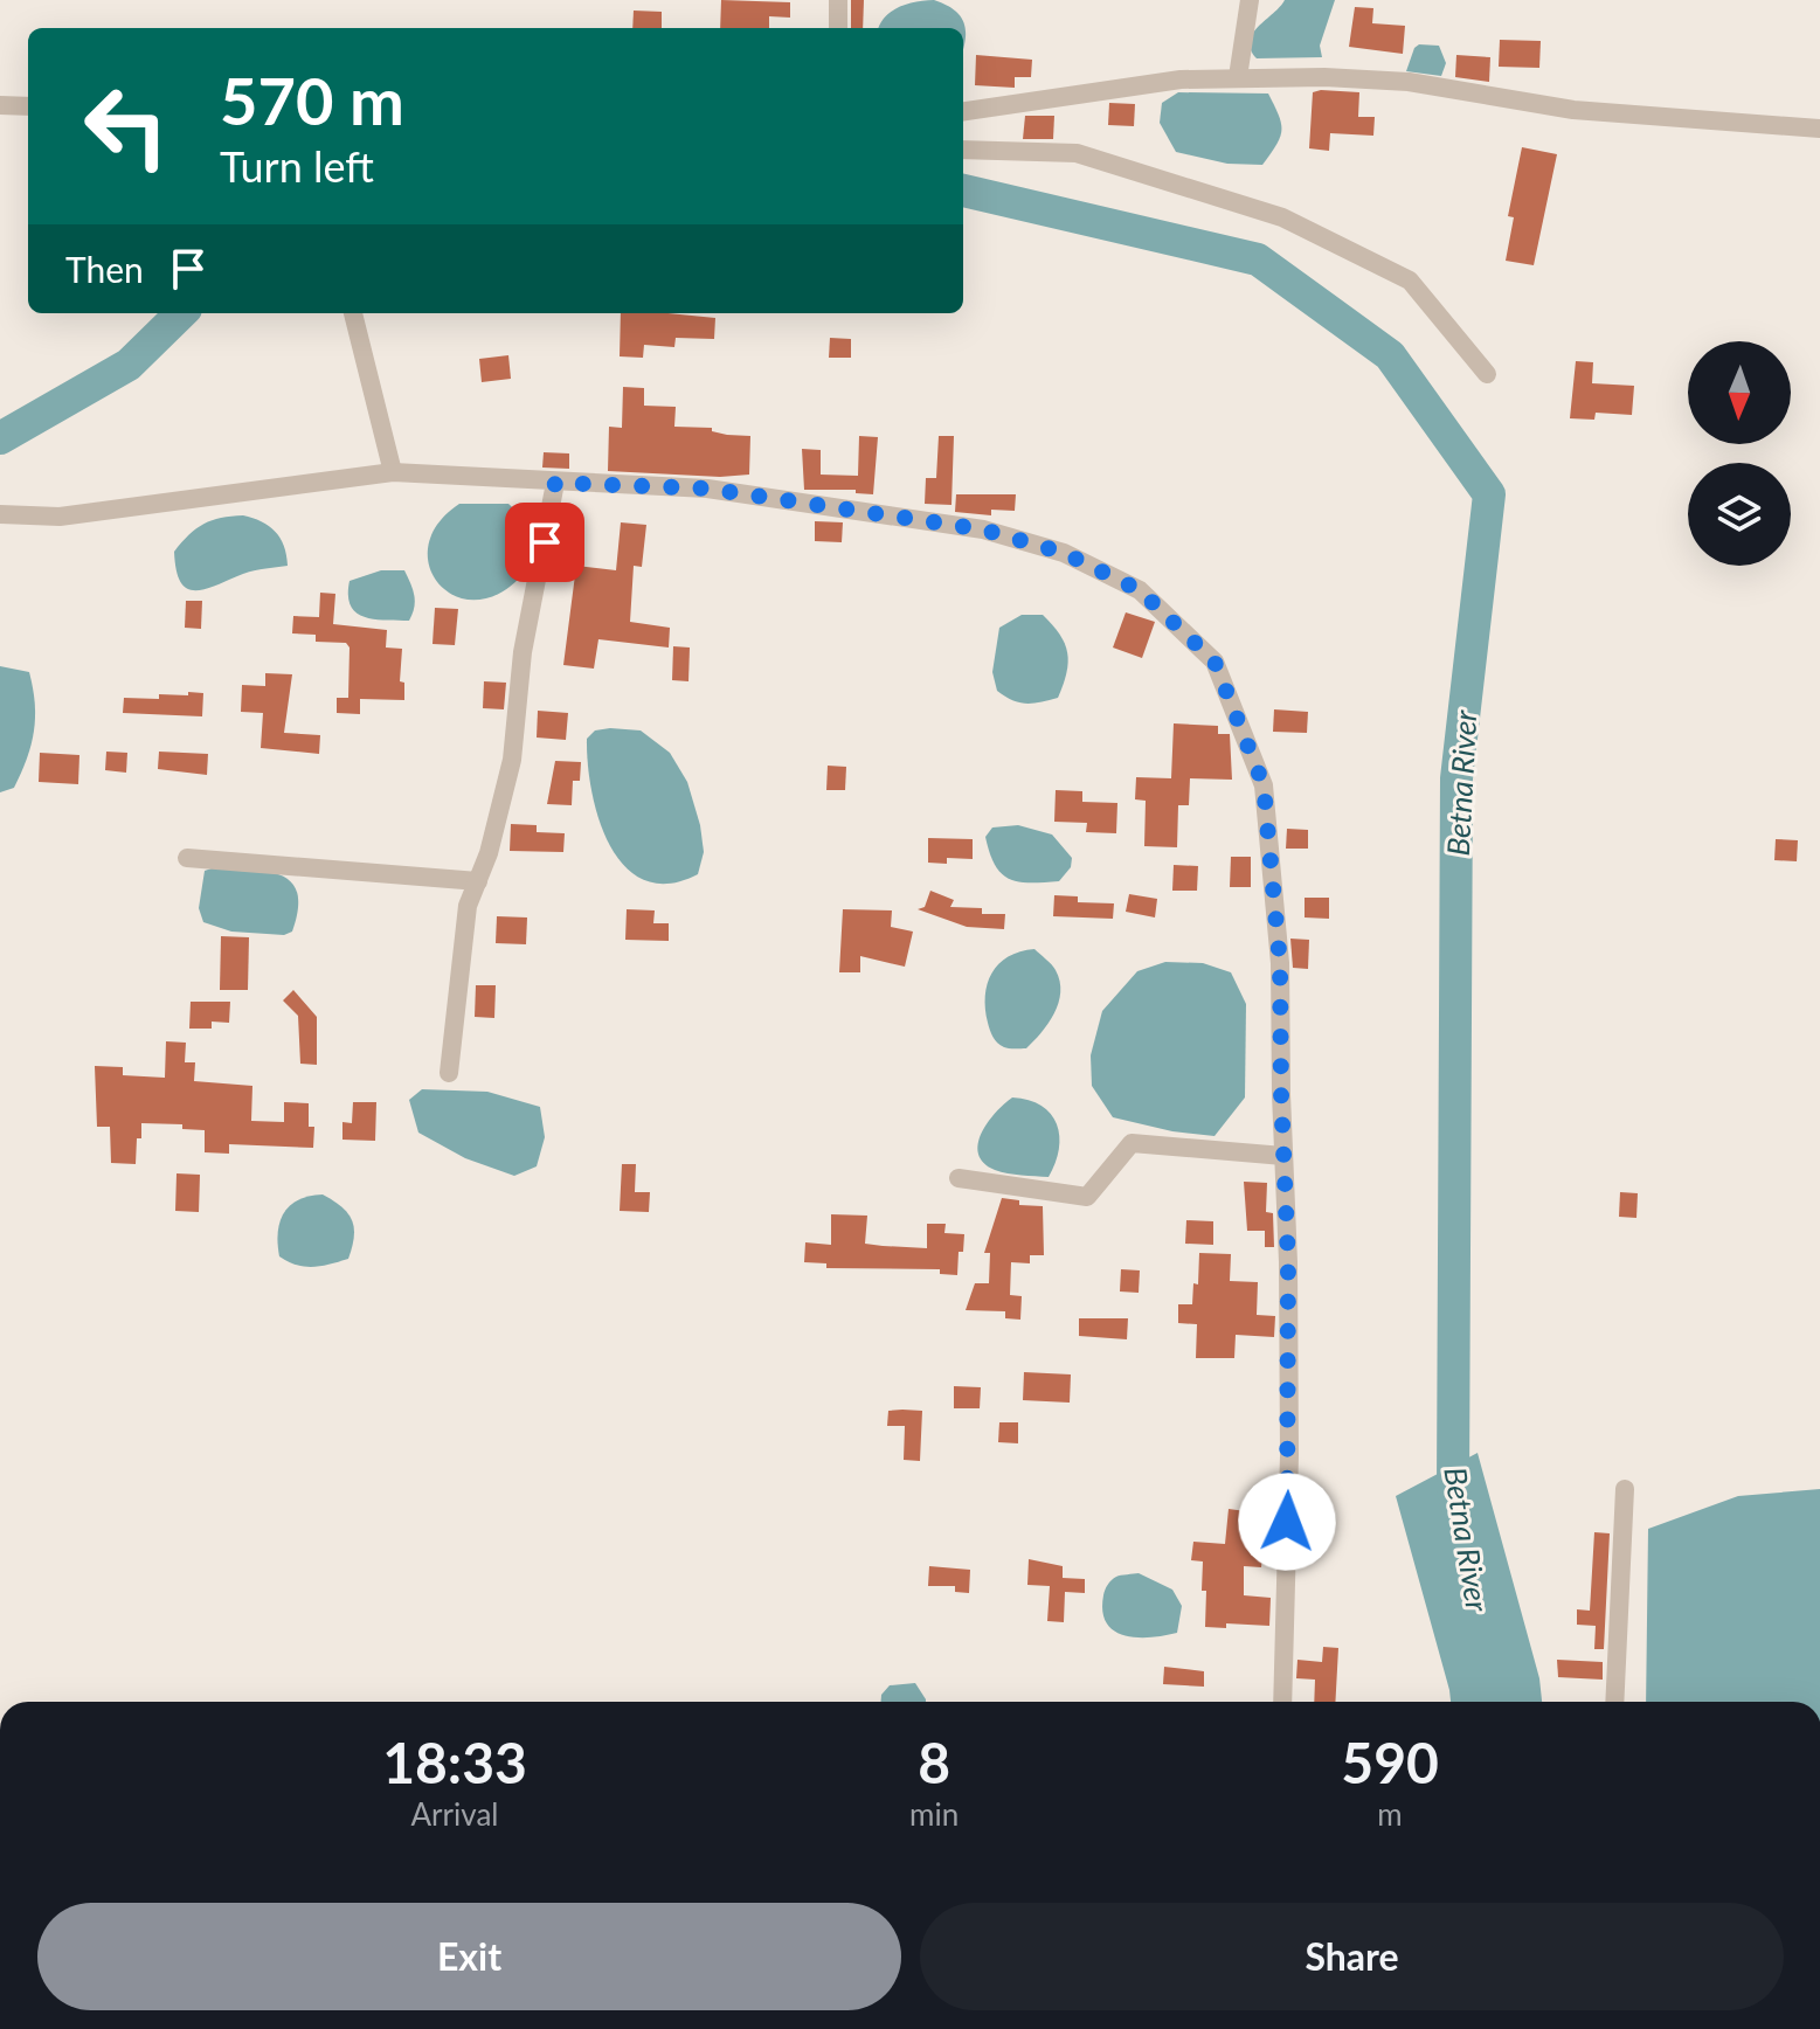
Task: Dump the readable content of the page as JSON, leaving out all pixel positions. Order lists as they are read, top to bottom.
{
  "water": ["Betna River"],
  "north": "bottom",
  "page": {
    "turn": ["570 m", "Turn left"],
    "then": "Then",
    "eta": [
      "18:33",
      "Arrival",
      "8",
      "min",
      "590",
      "m"
    ],
    "buttons": ["Exit", "Share"]
  }
}
